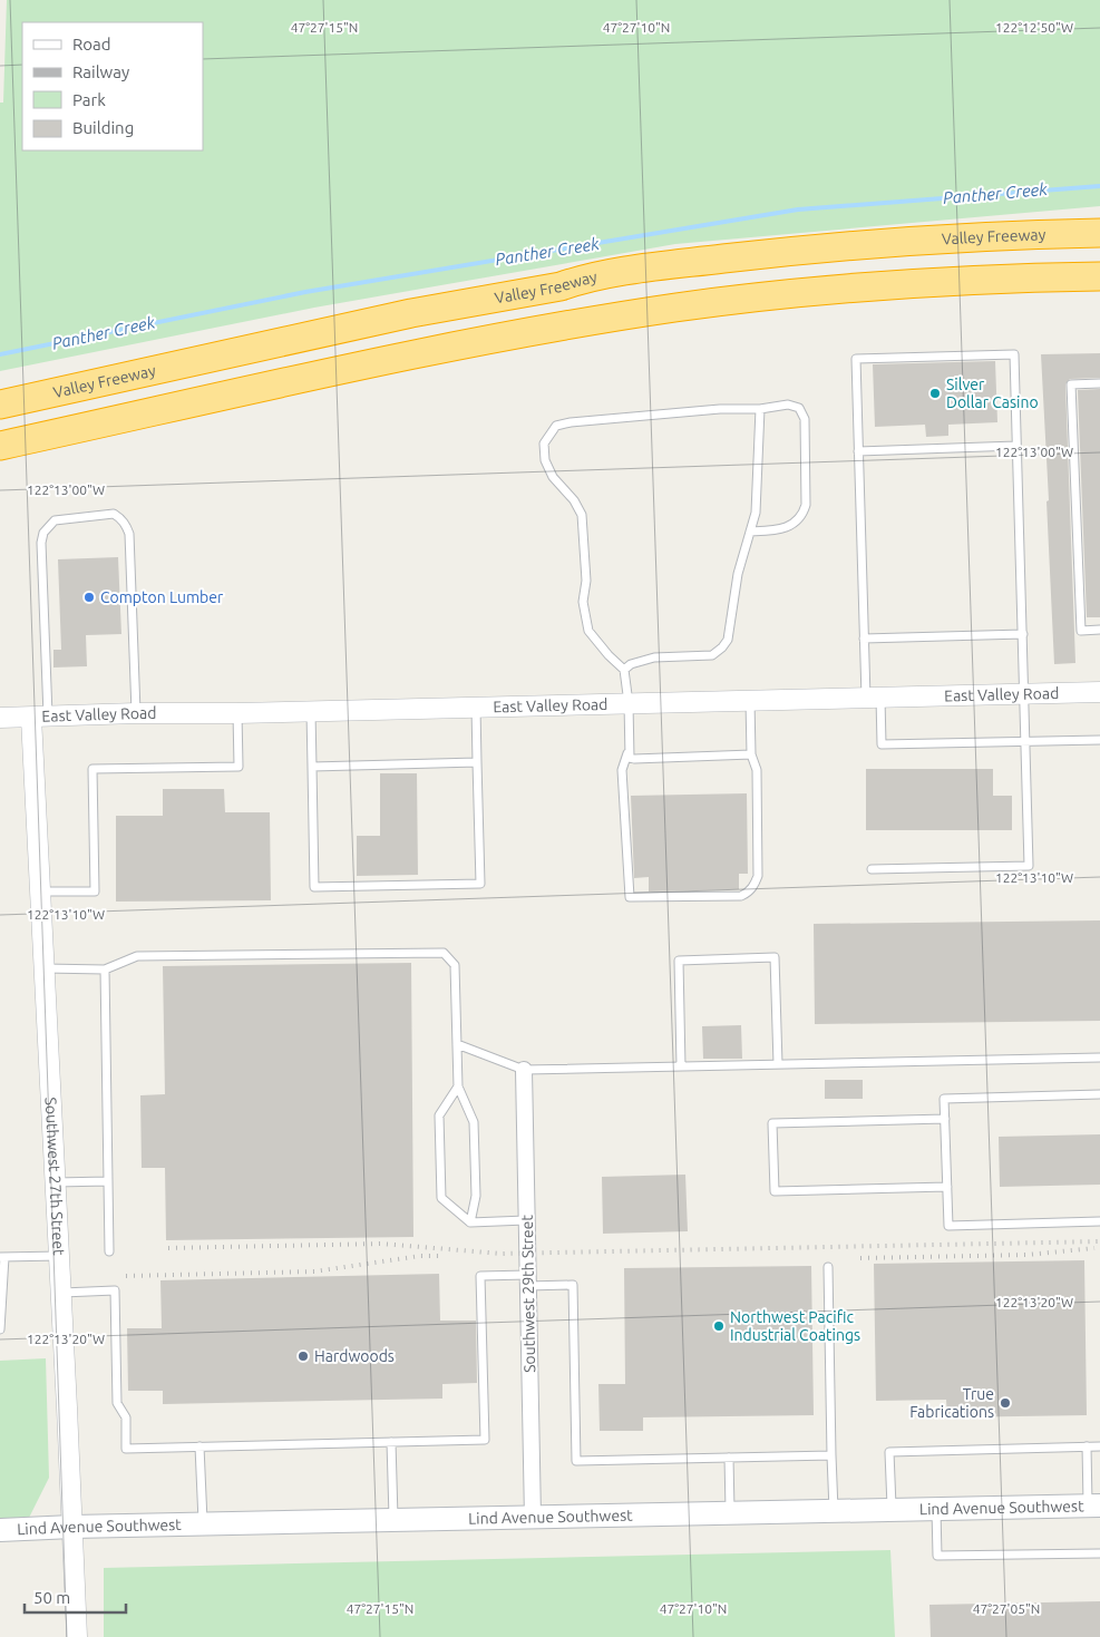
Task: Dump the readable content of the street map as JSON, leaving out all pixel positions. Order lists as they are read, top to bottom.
{
  "streets": {
    "highway": ["Valley Freeway"],
    "main road": ["Lind Avenue Southwest"],
    "street": ["East Valley Road", "Southwest 27th Street", "Southwest 29th Street"]
  },
  "crossings": [
    ["East Valley Road", "Southwest 27th Street"],
    ["Southwest 27th Street", "Lind Avenue Southwest"],
    ["Southwest 29th Street", "Lind Avenue Southwest"]
  ],
  "water": ["Panther Creek"],
  "places": [
    "Silver Dollar Casino",
    "Compton Lumber",
    "Northwest Pacific Industrial Coatings",
    "Hardwoods",
    "True Fabrications"
  ],
  "legend": [
    "Road",
    "Railway",
    "Park",
    "Building"
  ],
  "scale_bar": "50 m",
  "coordinates": [
    "122°12'50\"W",
    "47°27'15\"N",
    "47°27'10\"N",
    "122°13'00\"W",
    "122°13'10\"W",
    "122°13'20\"W",
    "47°27'05\"N"
  ]
}
